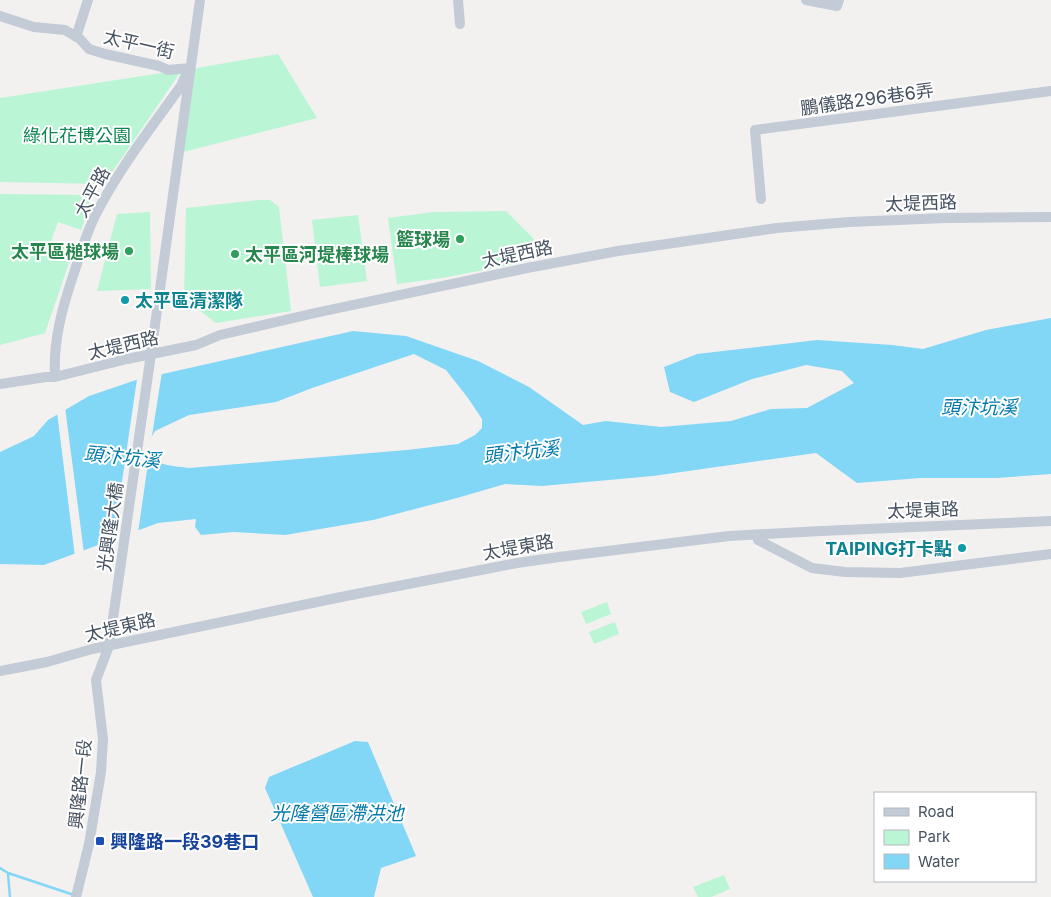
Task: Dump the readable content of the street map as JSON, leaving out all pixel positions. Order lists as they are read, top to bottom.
{
  "streets": {
    "street": [
      "太平一街",
      "鵬儀路296巷6弄",
      "太平路",
      "太堤西路",
      "太堤東路",
      "光興隆大橋",
      "興隆路一段"
    ]
  },
  "crossings": [
    ["太平一街", "太平路"],
    ["太平路", "太堤西路"],
    ["太平路", "光興隆大橋"],
    ["太堤西路", "光興隆大橋"],
    ["太堤東路", "光興隆大橋"],
    ["太堤東路", "興隆路一段"],
    ["光興隆大橋", "興隆路一段"]
  ],
  "water": ["頭汴坑溪", "光隆營區滯洪池"],
  "parks": ["綠化花博公園"],
  "places": {
    "other": [
      "籃球場",
      "太平區槌球場",
      "太平區河堤棒球場",
      "太平區清潔隊",
      "TAIPING打卡點"
    ],
    "transit": ["興隆路一段39巷口"]
  },
  "legend": ["Road", "Park", "Water"]
}
